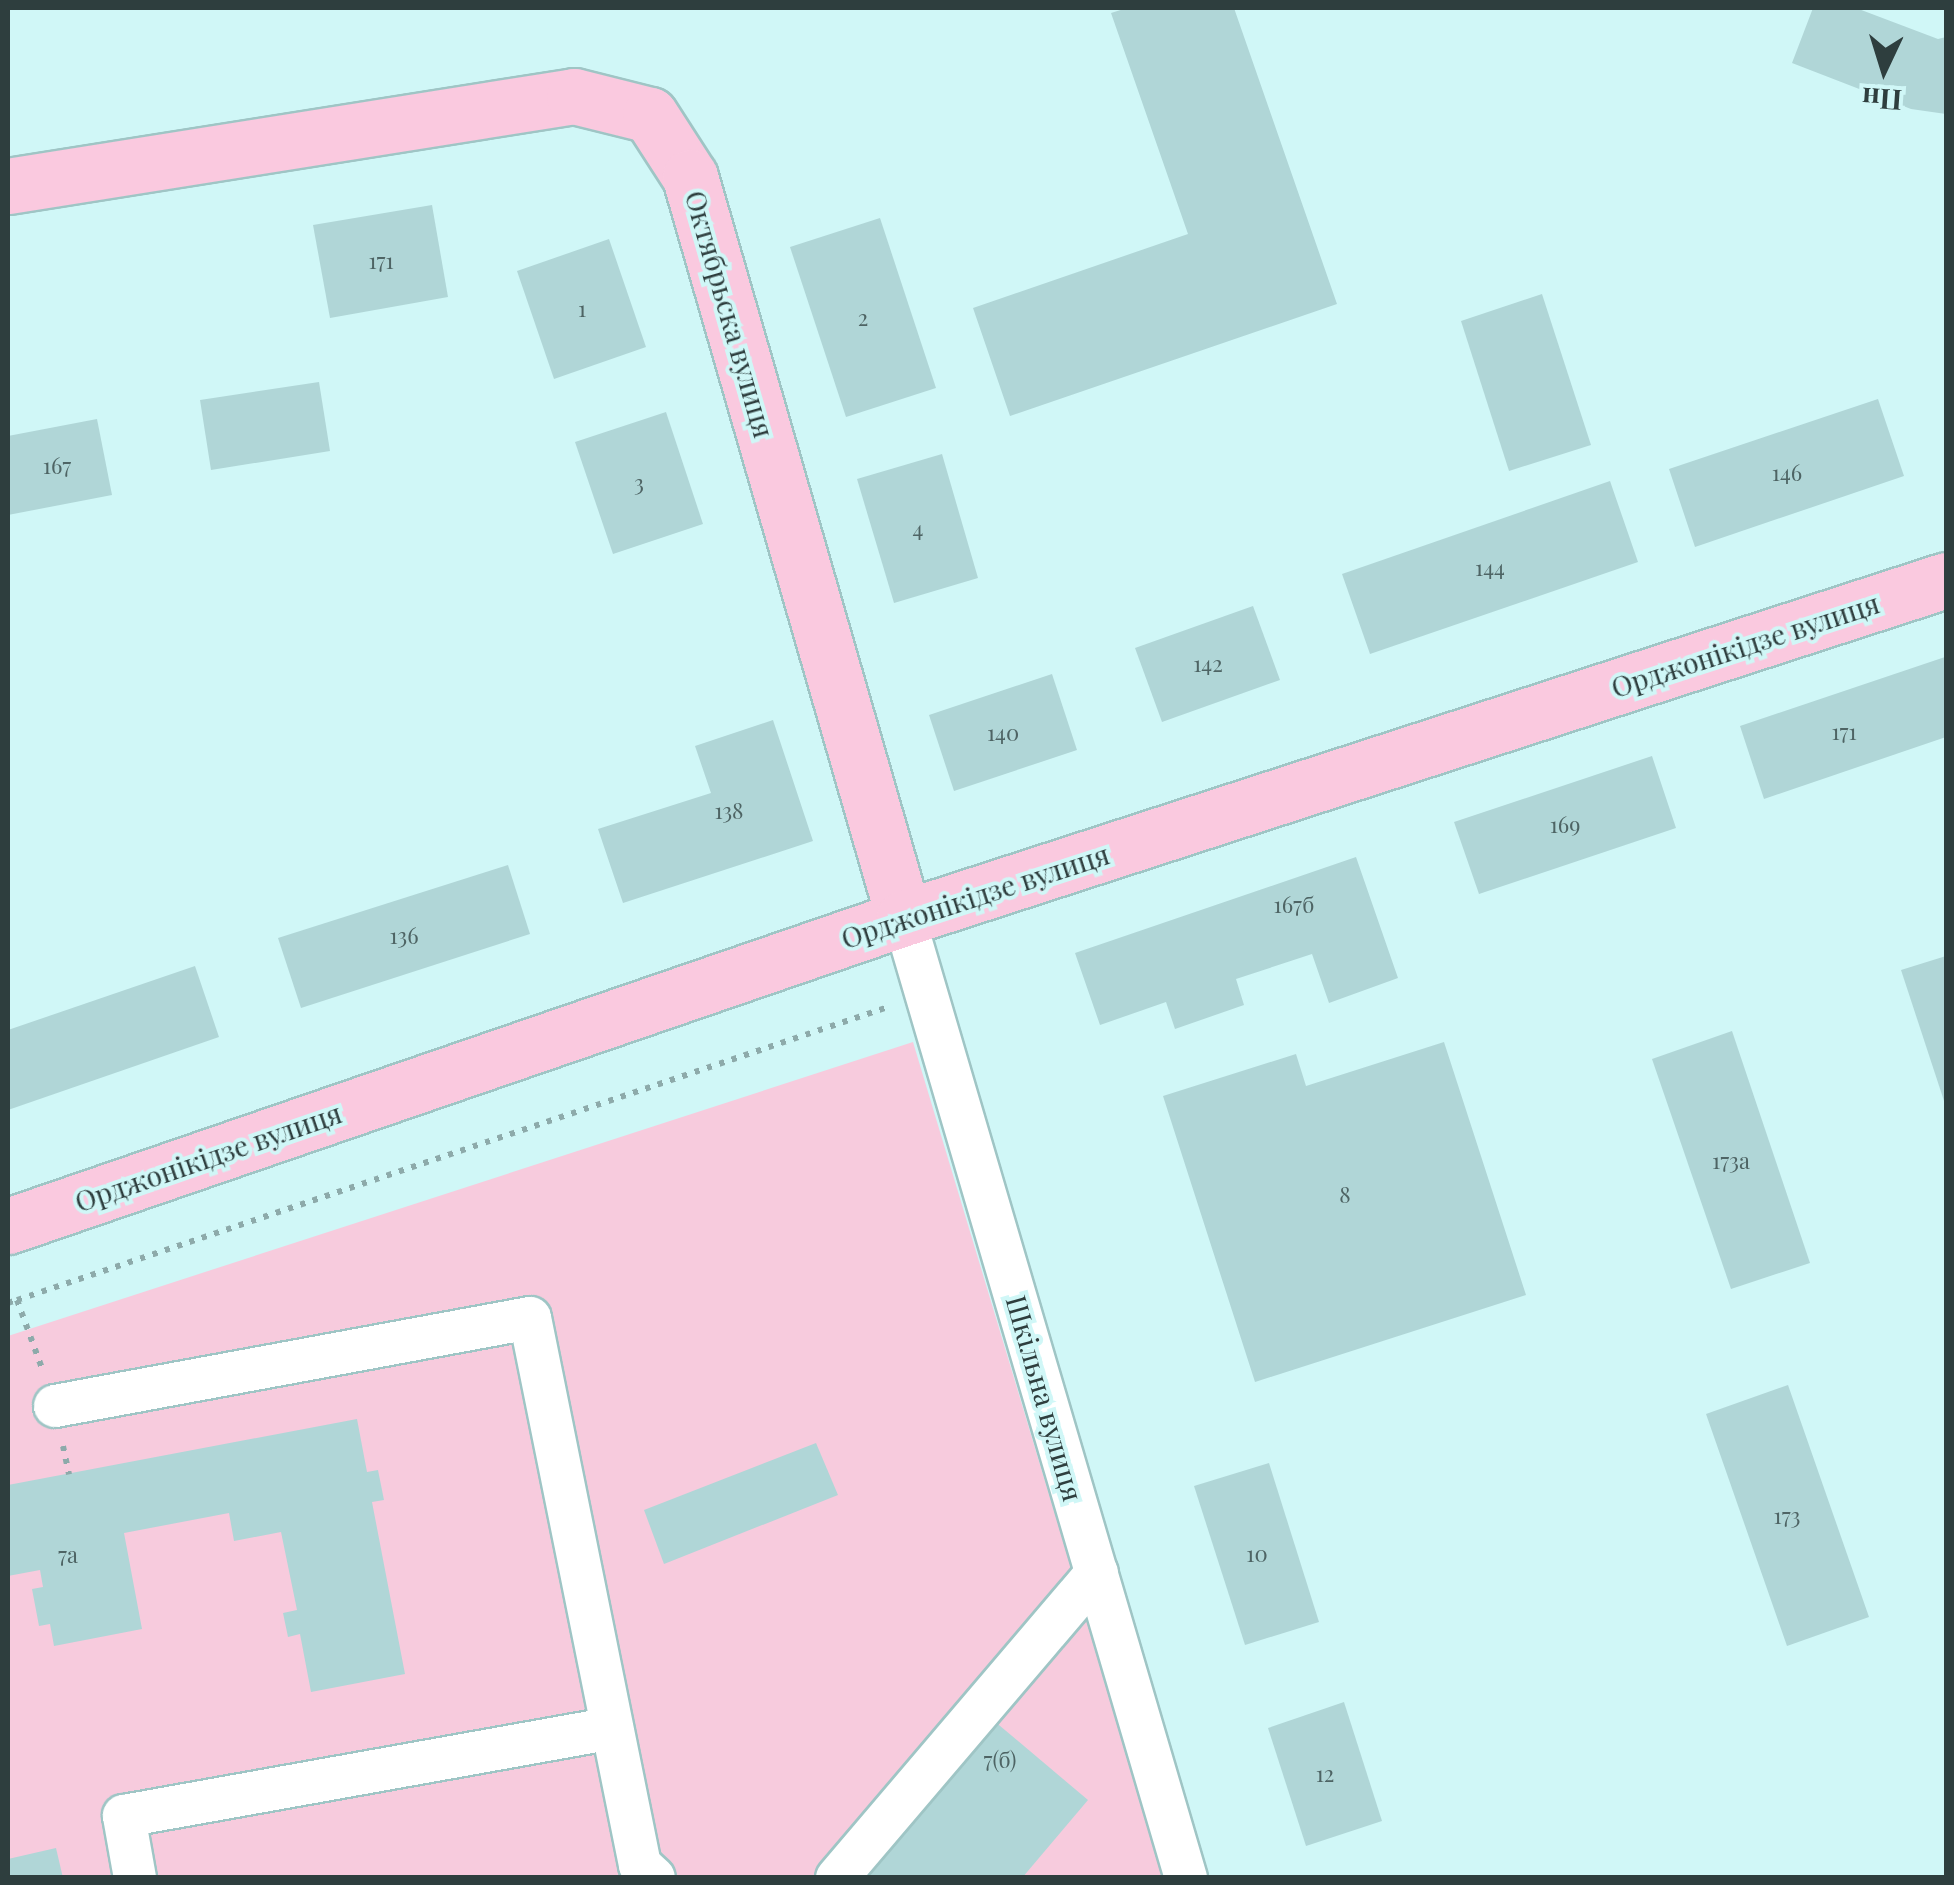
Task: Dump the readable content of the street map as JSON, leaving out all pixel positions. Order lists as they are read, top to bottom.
{
  "streets": {
    "main road": ["Октябрьска вулиця", "Орджонікідзе вулиця"],
    "street": ["Шкільна вулиця"]
  },
  "crossings": [
    ["Октябрьска вулиця", "Орджонікідзе вулиця"],
    ["Октябрьска вулиця", "Шкільна вулиця"],
    ["Орджонікідзе вулиця", "Шкільна вулиця"]
  ],
  "house_numbers": [
    "171",
    "1",
    "2",
    "167",
    "146",
    "3",
    "4",
    "144",
    "142",
    "171",
    "140",
    "138",
    "169",
    "167б",
    "136",
    "173а",
    "8",
    "173",
    "10",
    "7а",
    "7(б)",
    "12"
  ],
  "north": "bottom"
}
